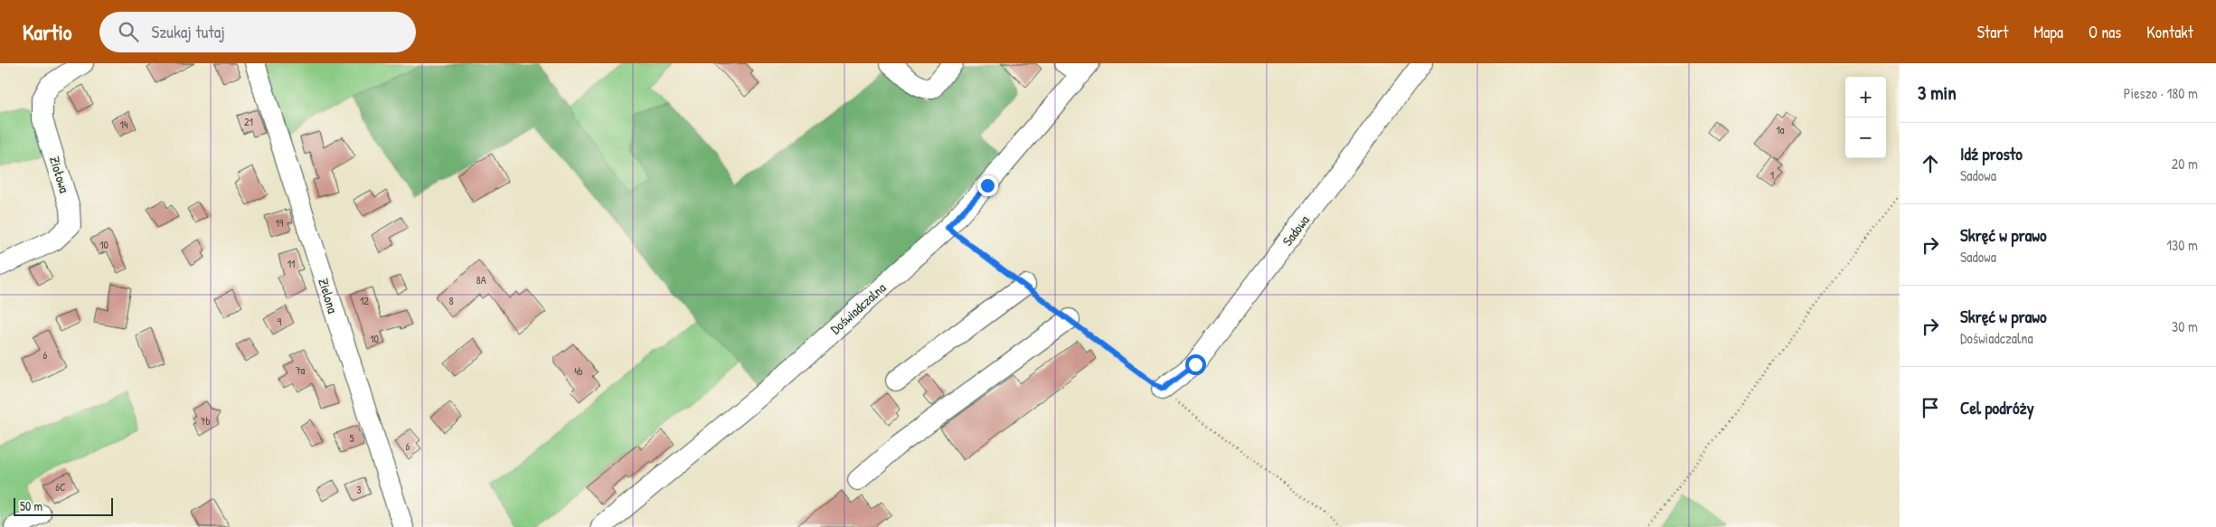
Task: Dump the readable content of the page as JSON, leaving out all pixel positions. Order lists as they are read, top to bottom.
{
  "streets": {
    "street": [
      "Ziołowa",
      "Sadowa",
      "Zielona",
      "Doświadczalna"
    ]
  },
  "house_numbers": [
    "21",
    "14",
    "1a",
    "1",
    "19",
    "10",
    "11",
    "8A",
    "12",
    "8",
    "9",
    "10",
    "6",
    "7a",
    "4b",
    "7b",
    "5",
    "6",
    "6C",
    "3"
  ],
  "scale_bar": "50 m",
  "page": {
    "header": "Kartio",
    "search": "Szukaj tutaj",
    "nav": [
      "Start",
      "Mapa",
      "O nas",
      "Kontakt"
    ],
    "heading": ["3 min", "Pieszo · 180 m"],
    "map_buttons": ["+", "−"],
    "list": [
      ["Idź prosto", "Sadowa", "20 m"],
      ["Skręć w prawo", "Sadowa", "130 m"],
      ["Skręć w prawo", "Doświadczalna", "30 m"],
      "Cel podróży"
    ],
    "scale": "50 m"
  }
}
